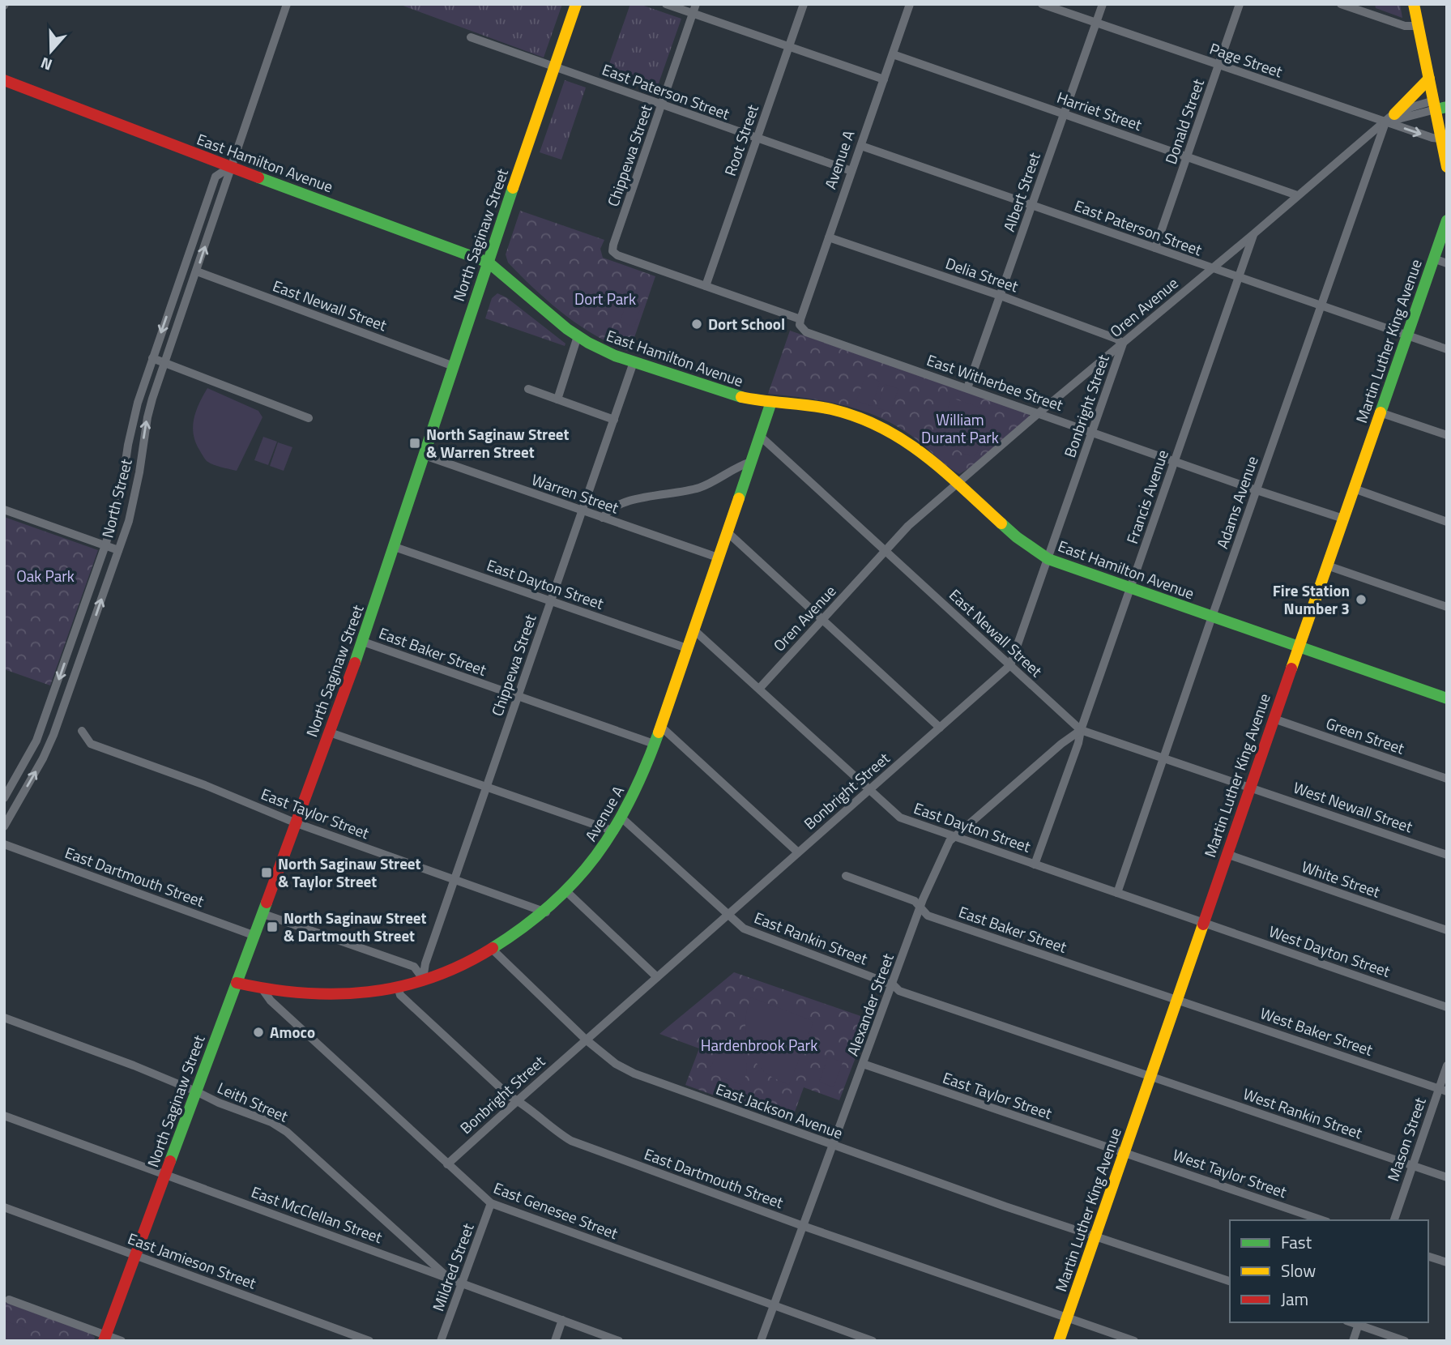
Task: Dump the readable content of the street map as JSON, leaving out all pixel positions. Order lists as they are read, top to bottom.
{
  "streets": {
    "street": [
      "Page Street",
      "East Paterson Street",
      "Harriet Street",
      "Donald Street",
      "Root Street",
      "Chippewa Street",
      "Avenue A",
      "East Hamilton Avenue",
      "Albert Street",
      "North Saginaw Street",
      "Delia Street",
      "East Newall Street",
      "Oren Avenue",
      "Martin Luther King Avenue",
      "East Witherbee Street",
      "Bonbright Street",
      "Warren Street",
      "Francis Avenue",
      "North Street",
      "Adams Avenue",
      "East Dayton Street",
      "East Baker Street",
      "Green Street",
      "West Newall Street",
      "East Taylor Street",
      "East Dartmouth Street",
      "White Street",
      "East Rankin Street",
      "West Dayton Street",
      "Alexander Street",
      "West Baker Street",
      "Leith Street",
      "East Jackson Avenue",
      "West Rankin Street",
      "Mason Street",
      "West Taylor Street",
      "East Genesee Street",
      "East McClellan Street",
      "East Jamieson Street",
      "Mildred Street"
    ]
  },
  "crossings": [
    ["Page Street", "Donald Street"],
    ["Page Street", "Albert Street"],
    ["Page Street", "Oren Avenue"],
    ["Page Street", "Adams Avenue"],
    ["East Paterson Street", "Donald Street"],
    ["East Paterson Street", "Root Street"],
    ["East Paterson Street", "Chippewa Street"],
    ["East Paterson Street", "Avenue A"],
    ["East Paterson Street", "Albert Street"],
    ["East Paterson Street", "North Saginaw Street"],
    ["East Paterson Street", "Oren Avenue"],
    ["East Paterson Street", "Martin Luther King Avenue"],
    ["East Paterson Street", "Francis Avenue"],
    ["East Paterson Street", "Adams Avenue"],
    ["Harriet Street", "Donald Street"],
    ["Harriet Street", "Avenue A"],
    ["Harriet Street", "Albert Street"],
    ["Harriet Street", "Oren Avenue"],
    ["Root Street", "East Witherbee Street"],
    ["Chippewa Street", "Avenue A"],
    ["Chippewa Street", "East Hamilton Avenue"],
    ["Chippewa Street", "East Witherbee Street"],
    ["Chippewa Street", "Warren Street"],
    ["Chippewa Street", "East Dayton Street"],
    ["Chippewa Street", "East Baker Street"],
    ["Chippewa Street", "East Taylor Street"],
    ["Avenue A", "East Hamilton Avenue"],
    ["Avenue A", "North Saginaw Street"],
    ["Avenue A", "Delia Street"],
    ["Avenue A", "East Newall Street"],
    ["Avenue A", "East Witherbee Street"],
    ["Avenue A", "Warren Street"],
    ["Avenue A", "East Dayton Street"],
    ["Avenue A", "East Baker Street"],
    ["Avenue A", "East Taylor Street"],
    ["Avenue A", "East Dartmouth Street"],
    ["Avenue A", "East Rankin Street"],
    ["Avenue A", "East Jackson Avenue"],
    ["Avenue A", "East Genesee Street"],
    ["East Hamilton Avenue", "North Saginaw Street"],
    ["East Hamilton Avenue", "Oren Avenue"],
    ["East Hamilton Avenue", "Martin Luther King Avenue"],
    ["East Hamilton Avenue", "Bonbright Street"],
    ["East Hamilton Avenue", "Francis Avenue"],
    ["East Hamilton Avenue", "North Street"],
    ["East Hamilton Avenue", "Adams Avenue"],
    ["Albert Street", "Delia Street"],
    ["Albert Street", "East Witherbee Street"],
    ["North Saginaw Street", "East Newall Street"],
    ["North Saginaw Street", "Warren Street"],
    ["North Saginaw Street", "East Dayton Street"],
    ["North Saginaw Street", "East Baker Street"],
    ["North Saginaw Street", "East Taylor Street"],
    ["North Saginaw Street", "East Dartmouth Street"],
    ["North Saginaw Street", "Leith Street"],
    ["North Saginaw Street", "East McClellan Street"],
    ["North Saginaw Street", "East Jamieson Street"],
    ["Delia Street", "Oren Avenue"],
    ["Delia Street", "Bonbright Street"],
    ["East Newall Street", "Oren Avenue"],
    ["East Newall Street", "Martin Luther King Avenue"],
    ["East Newall Street", "Bonbright Street"],
    ["East Newall Street", "Francis Avenue"],
    ["East Newall Street", "North Street"],
    ["East Newall Street", "Adams Avenue"],
    ["East Newall Street", "West Newall Street"],
    ["East Newall Street", "Alexander Street"],
    ["Oren Avenue", "East Witherbee Street"],
    ["Oren Avenue", "Bonbright Street"],
    ["Oren Avenue", "Francis Avenue"],
    ["Oren Avenue", "Adams Avenue"],
    ["Oren Avenue", "East Dayton Street"],
    ["Martin Luther King Avenue", "East Witherbee Street"],
    ["Martin Luther King Avenue", "East Dayton Street"],
    ["Martin Luther King Avenue", "East Baker Street"],
    ["Martin Luther King Avenue", "Green Street"],
    ["Martin Luther King Avenue", "West Newall Street"],
    ["Martin Luther King Avenue", "East Taylor Street"],
    ["Martin Luther King Avenue", "East Dartmouth Street"],
    ["Martin Luther King Avenue", "White Street"],
    ["Martin Luther King Avenue", "East Rankin Street"],
    ["Martin Luther King Avenue", "West Dayton Street"],
    ["Martin Luther King Avenue", "West Baker Street"],
    ["Martin Luther King Avenue", "East Jackson Avenue"],
    ["Martin Luther King Avenue", "West Rankin Street"],
    ["Martin Luther King Avenue", "West Taylor Street"],
    ["East Witherbee Street", "Bonbright Street"],
    ["East Witherbee Street", "Francis Avenue"],
    ["East Witherbee Street", "Adams Avenue"],
    ["Bonbright Street", "East Dayton Street"],
    ["Bonbright Street", "East Dartmouth Street"],
    ["Bonbright Street", "East Rankin Street"],
    ["Bonbright Street", "East Jackson Avenue"],
    ["Bonbright Street", "East Genesee Street"],
    ["Francis Avenue", "East Dayton Street"],
    ["Francis Avenue", "Alexander Street"],
    ["Adams Avenue", "East Dayton Street"],
    ["East Dayton Street", "West Dayton Street"],
    ["East Dayton Street", "Alexander Street"],
    ["East Baker Street", "Alexander Street"],
    ["East Baker Street", "West Baker Street"],
    ["East Taylor Street", "Alexander Street"],
    ["East Taylor Street", "West Taylor Street"],
    ["East Dartmouth Street", "Alexander Street"],
    ["East Rankin Street", "Alexander Street"],
    ["East Rankin Street", "West Rankin Street"],
    ["Alexander Street", "East Jackson Avenue"],
    ["Alexander Street", "East Genesee Street"],
    ["West Baker Street", "Mason Street"],
    ["Leith Street", "East McClellan Street"],
    ["West Rankin Street", "Mason Street"],
    ["East Genesee Street", "Mildred Street"],
    ["East McClellan Street", "Mildred Street"]
  ],
  "parks": [
    "Dort Park",
    "William Durant Park",
    "Oak Park",
    "Hardenbrook Park"
  ],
  "places": {
    "other": ["Dort School", "Fire Station Number 3", "Amoco"],
    "transit": ["North Saginaw Street & Warren Street", "North Saginaw Street & Taylor Street", "North Saginaw Street & Dartmouth Street"]
  },
  "legend": ["Fast", "Slow", "Jam"],
  "north": "bottom"
}
